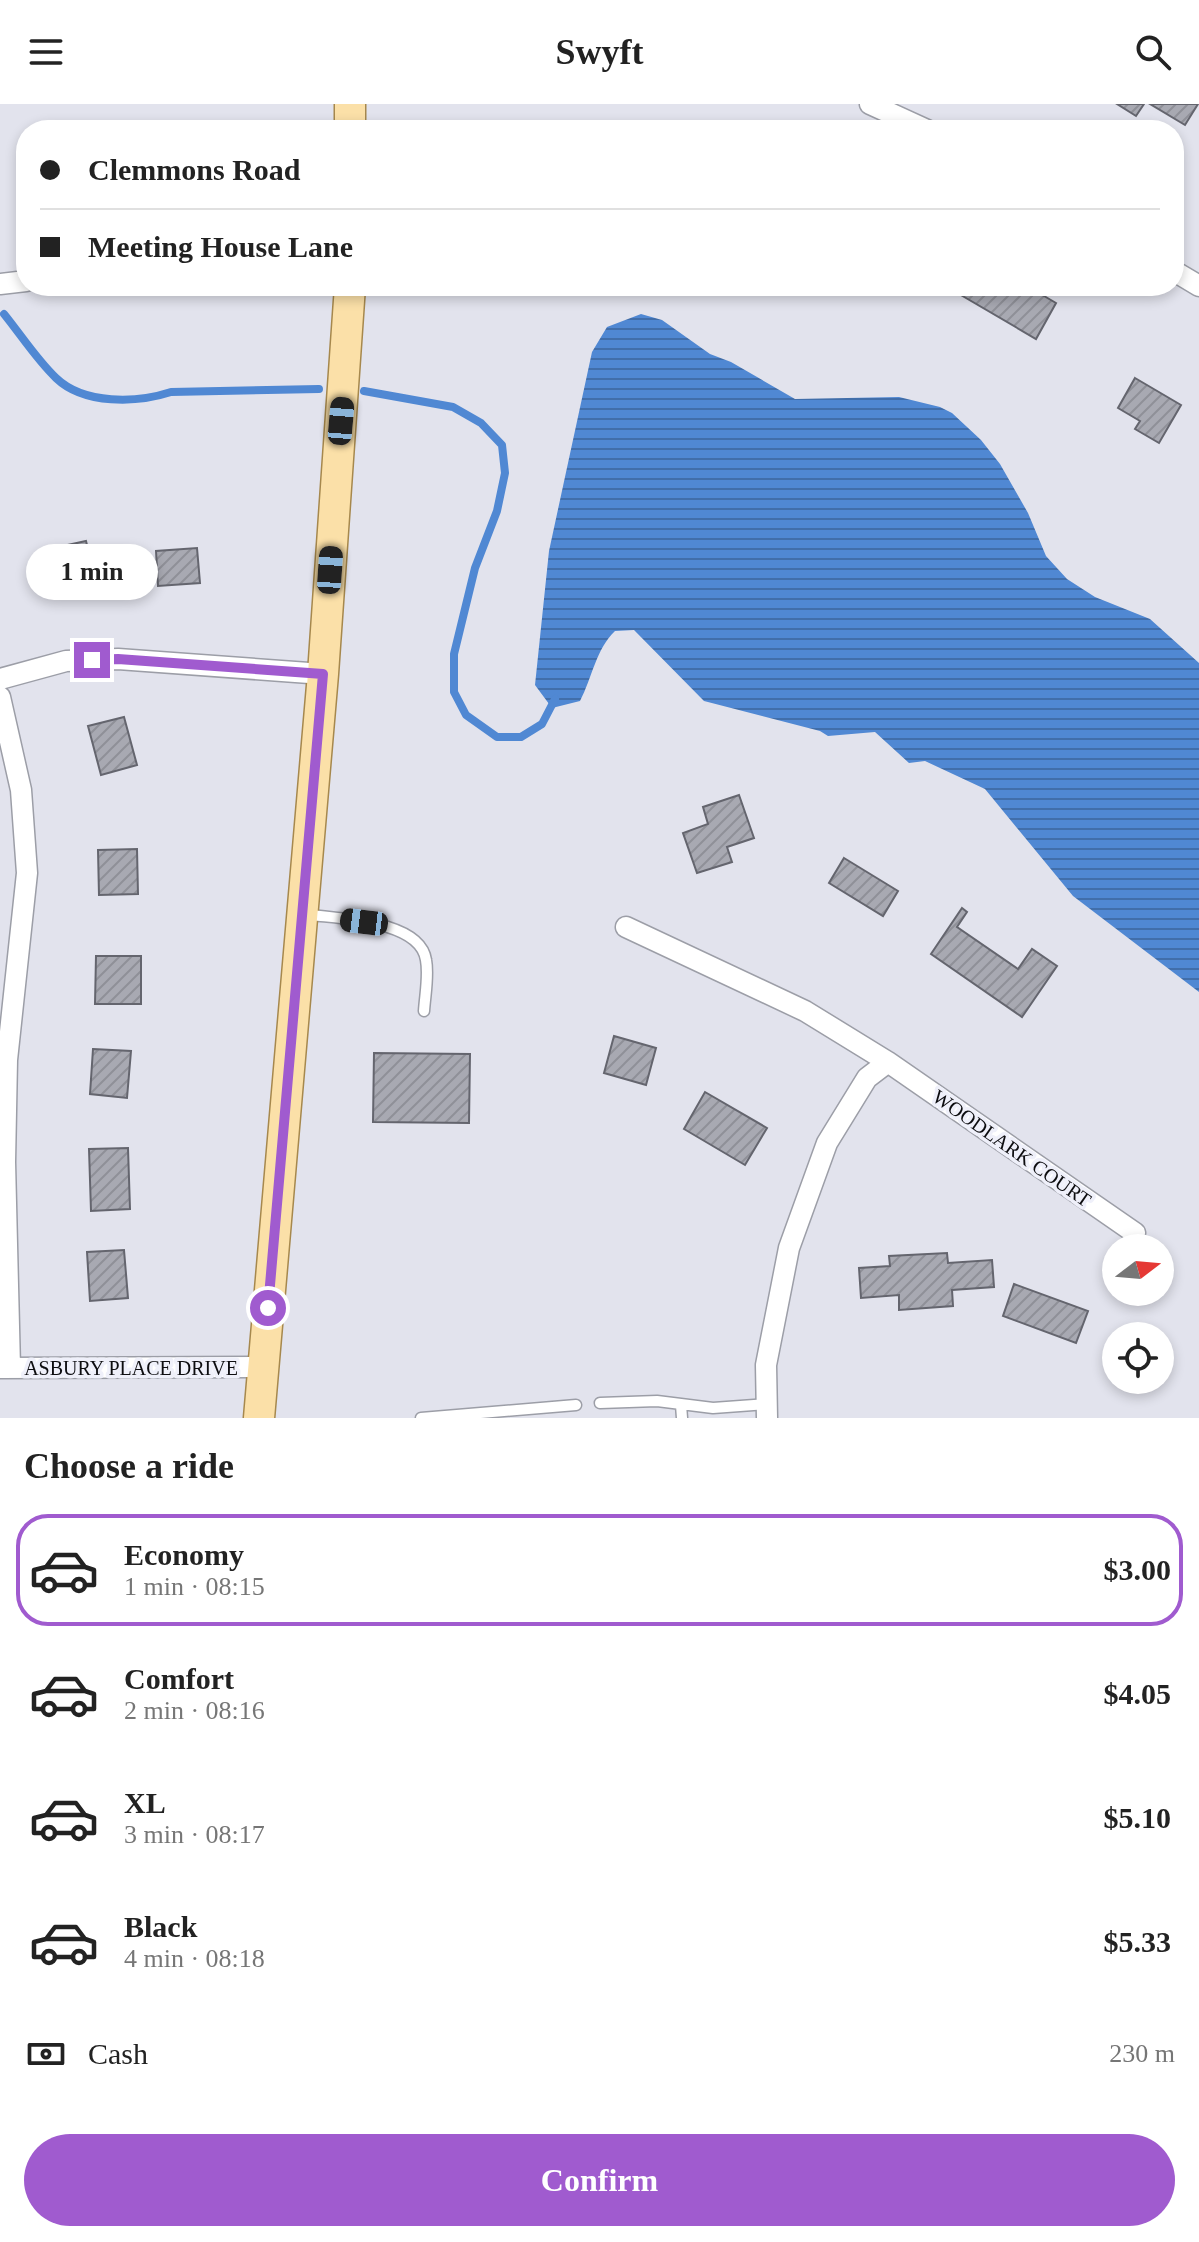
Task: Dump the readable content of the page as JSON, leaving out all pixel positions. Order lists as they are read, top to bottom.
{
  "streets": {
    "street": ["WOODLARK COURT", "ASBURY PLACE DRIVE"]
  },
  "north": "right",
  "page": {
    "header": "Swyft",
    "banner": ["Clemmons Road", "Meeting House Lane"],
    "bubble": "1 min",
    "heading": "Choose a ride",
    "list": [
      {
        "name": "Economy",
        "note": "1 min · 08:15",
        "value": "$3.00"
      },
      {
        "name": "Comfort",
        "note": "2 min · 08:16",
        "value": "$4.05"
      },
      {
        "name": "XL",
        "note": "3 min · 08:17",
        "value": "$5.10"
      },
      {
        "name": "Black",
        "note": "4 min · 08:18",
        "value": "$5.33"
      }
    ],
    "pay": ["Cash", "230 m"],
    "buttons": "Confirm"
  }
}
